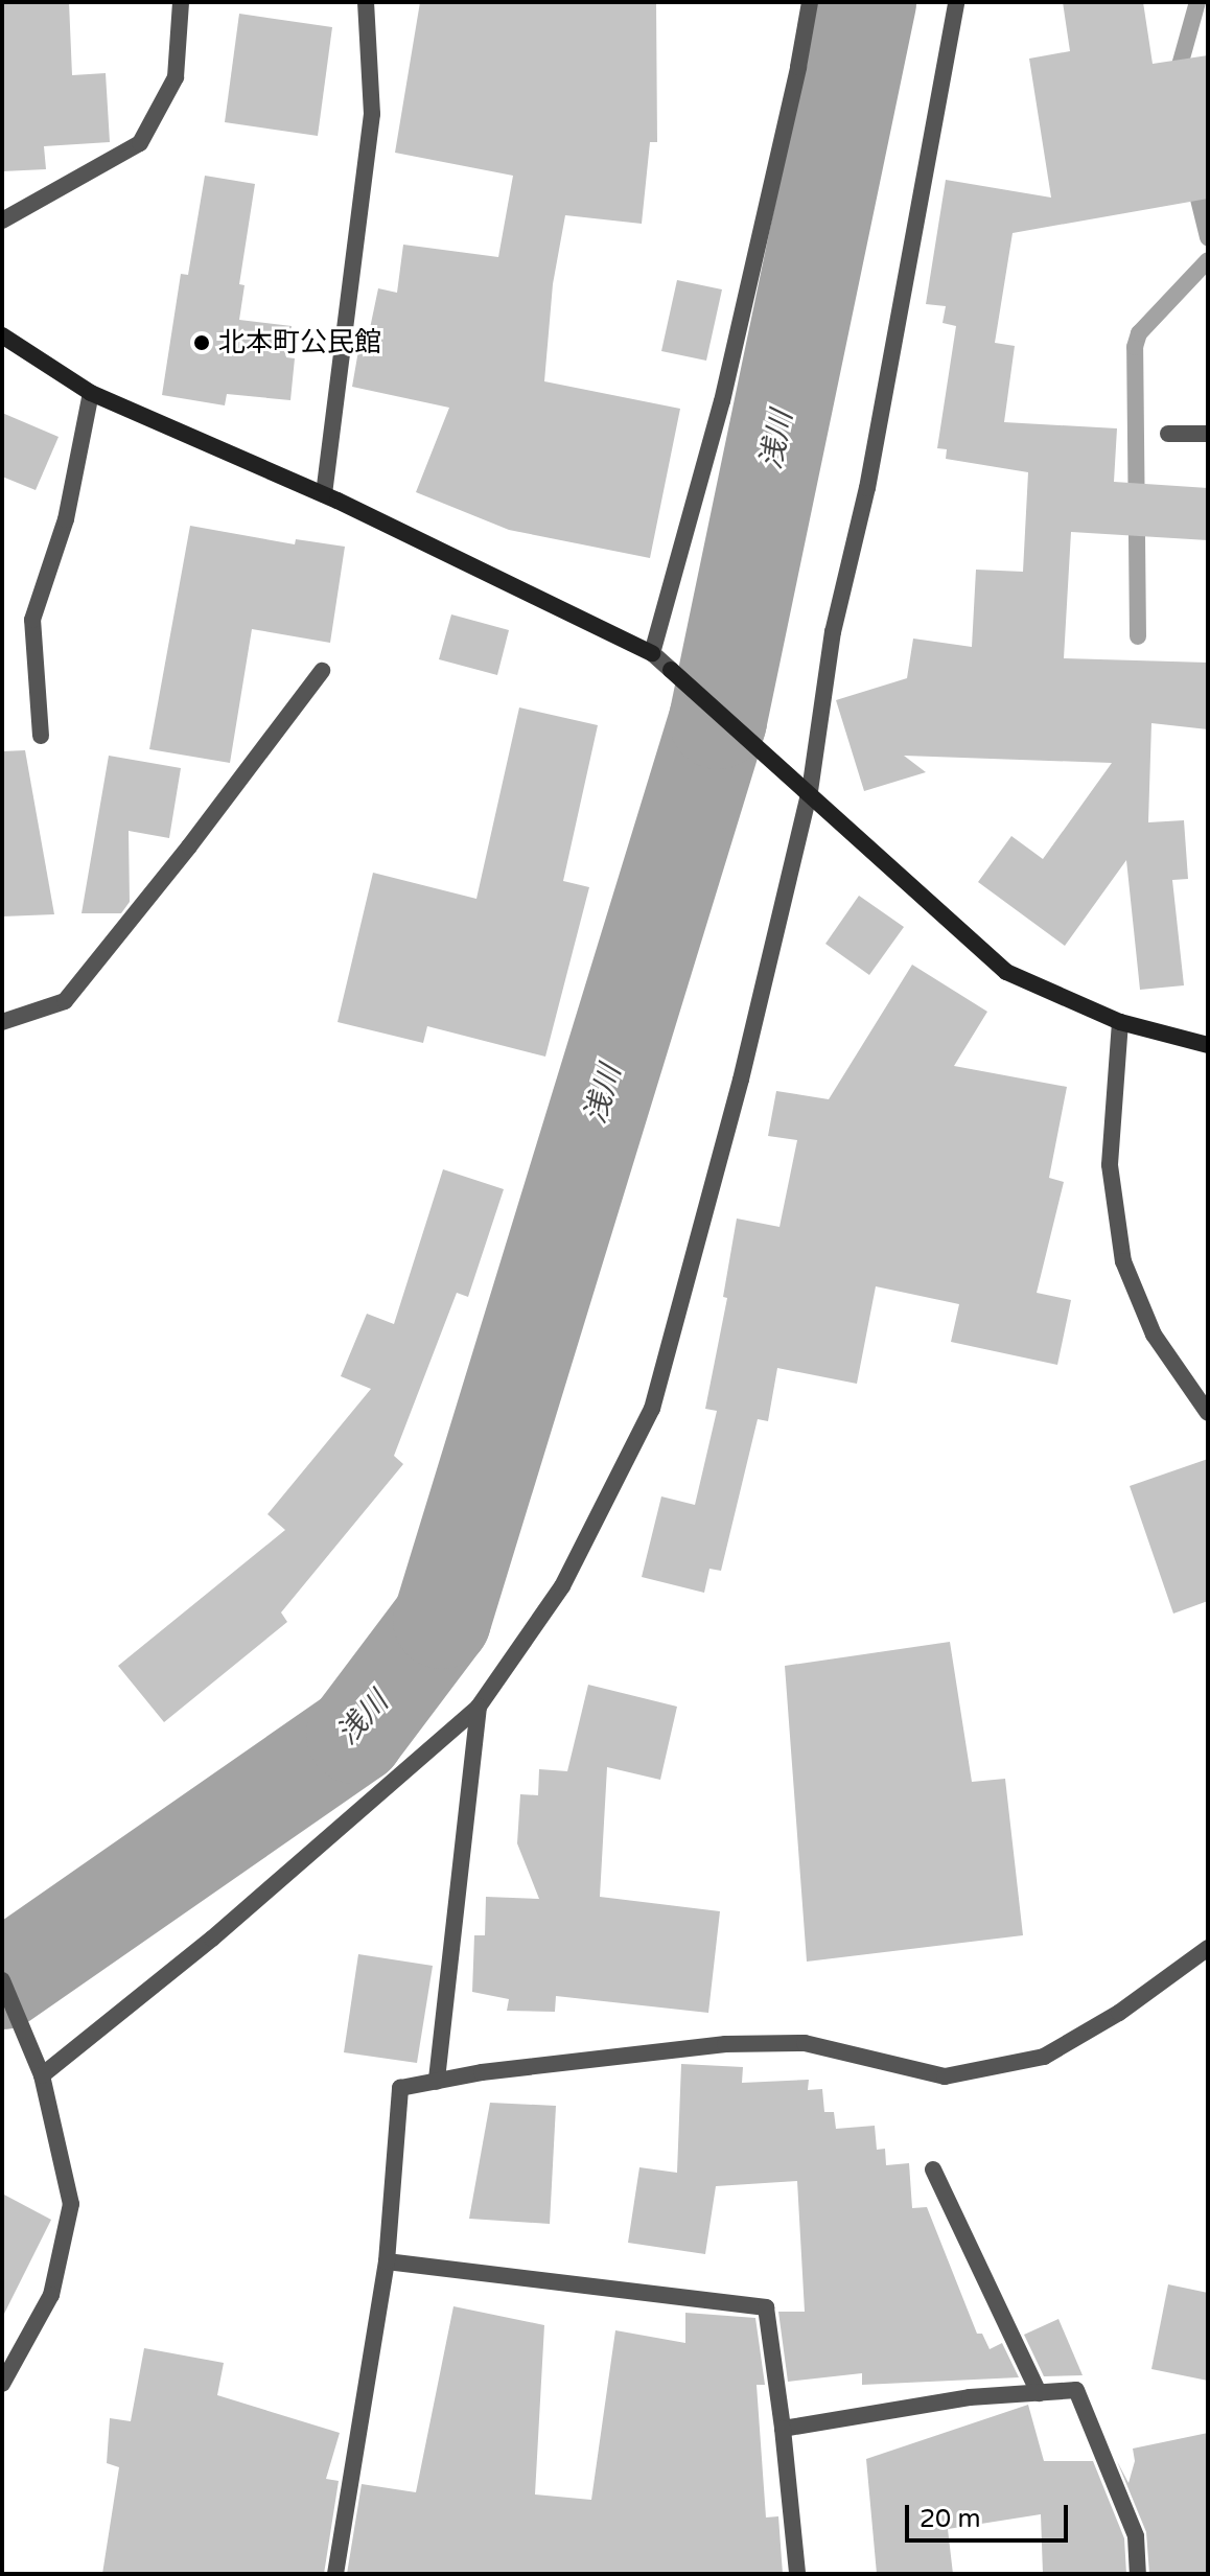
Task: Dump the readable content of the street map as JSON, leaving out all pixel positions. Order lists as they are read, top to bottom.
{
  "water": ["浅川"],
  "places": ["北本町公民館"],
  "scale_bar": "20 m"
}
